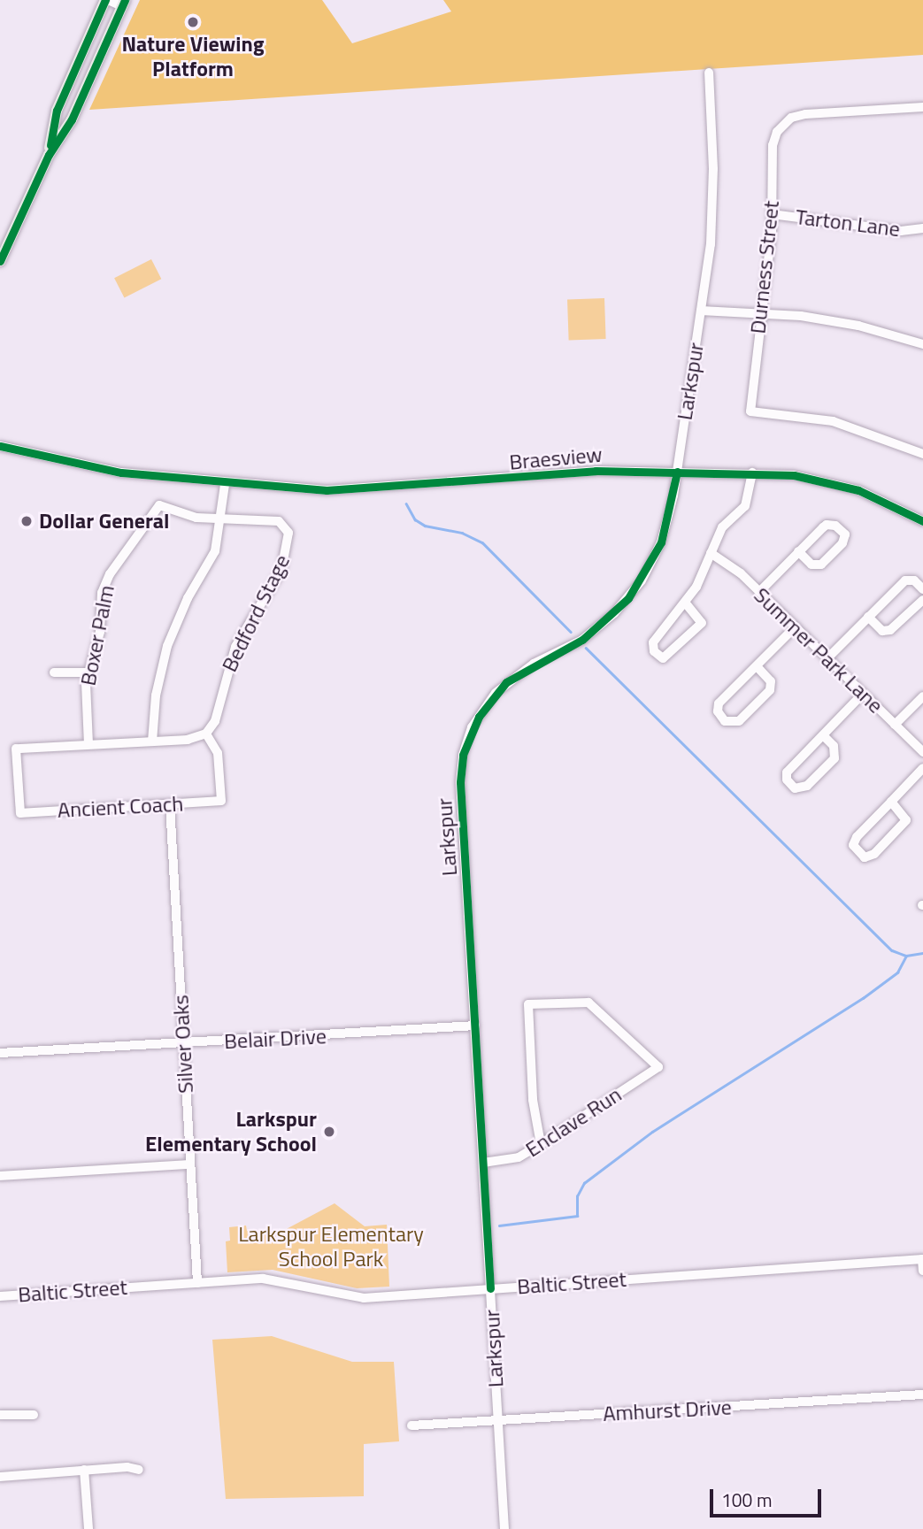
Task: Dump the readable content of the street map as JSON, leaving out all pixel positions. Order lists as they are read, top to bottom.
{
  "streets": {
    "street": [
      "Tarton Lane",
      "Durness Street",
      "Larkspur",
      "Braesview",
      "Bedford Stage",
      "Boxer Palm",
      "Summer Park Lane",
      "Ancient Coach",
      "Belair Drive",
      "Silver Oaks",
      "Enclave Run",
      "Baltic Street",
      "Amhurst Drive"
    ]
  },
  "crossings": [
    ["Tarton Lane", "Durness Street"],
    ["Larkspur", "Braesview"],
    ["Larkspur", "Belair Drive"],
    ["Larkspur", "Enclave Run"],
    ["Larkspur", "Baltic Street"],
    ["Larkspur", "Amhurst Drive"],
    ["Bedford Stage", "Boxer Palm"],
    ["Bedford Stage", "Ancient Coach"],
    ["Boxer Palm", "Ancient Coach"],
    ["Ancient Coach", "Silver Oaks"],
    ["Belair Drive", "Silver Oaks"],
    ["Silver Oaks", "Baltic Street"]
  ],
  "parks": ["Larkspur Elementary School Park"],
  "places": ["Nature Viewing Platform", "Dollar General", "Larkspur Elementary School"],
  "scale_bar": "100 m"
}
